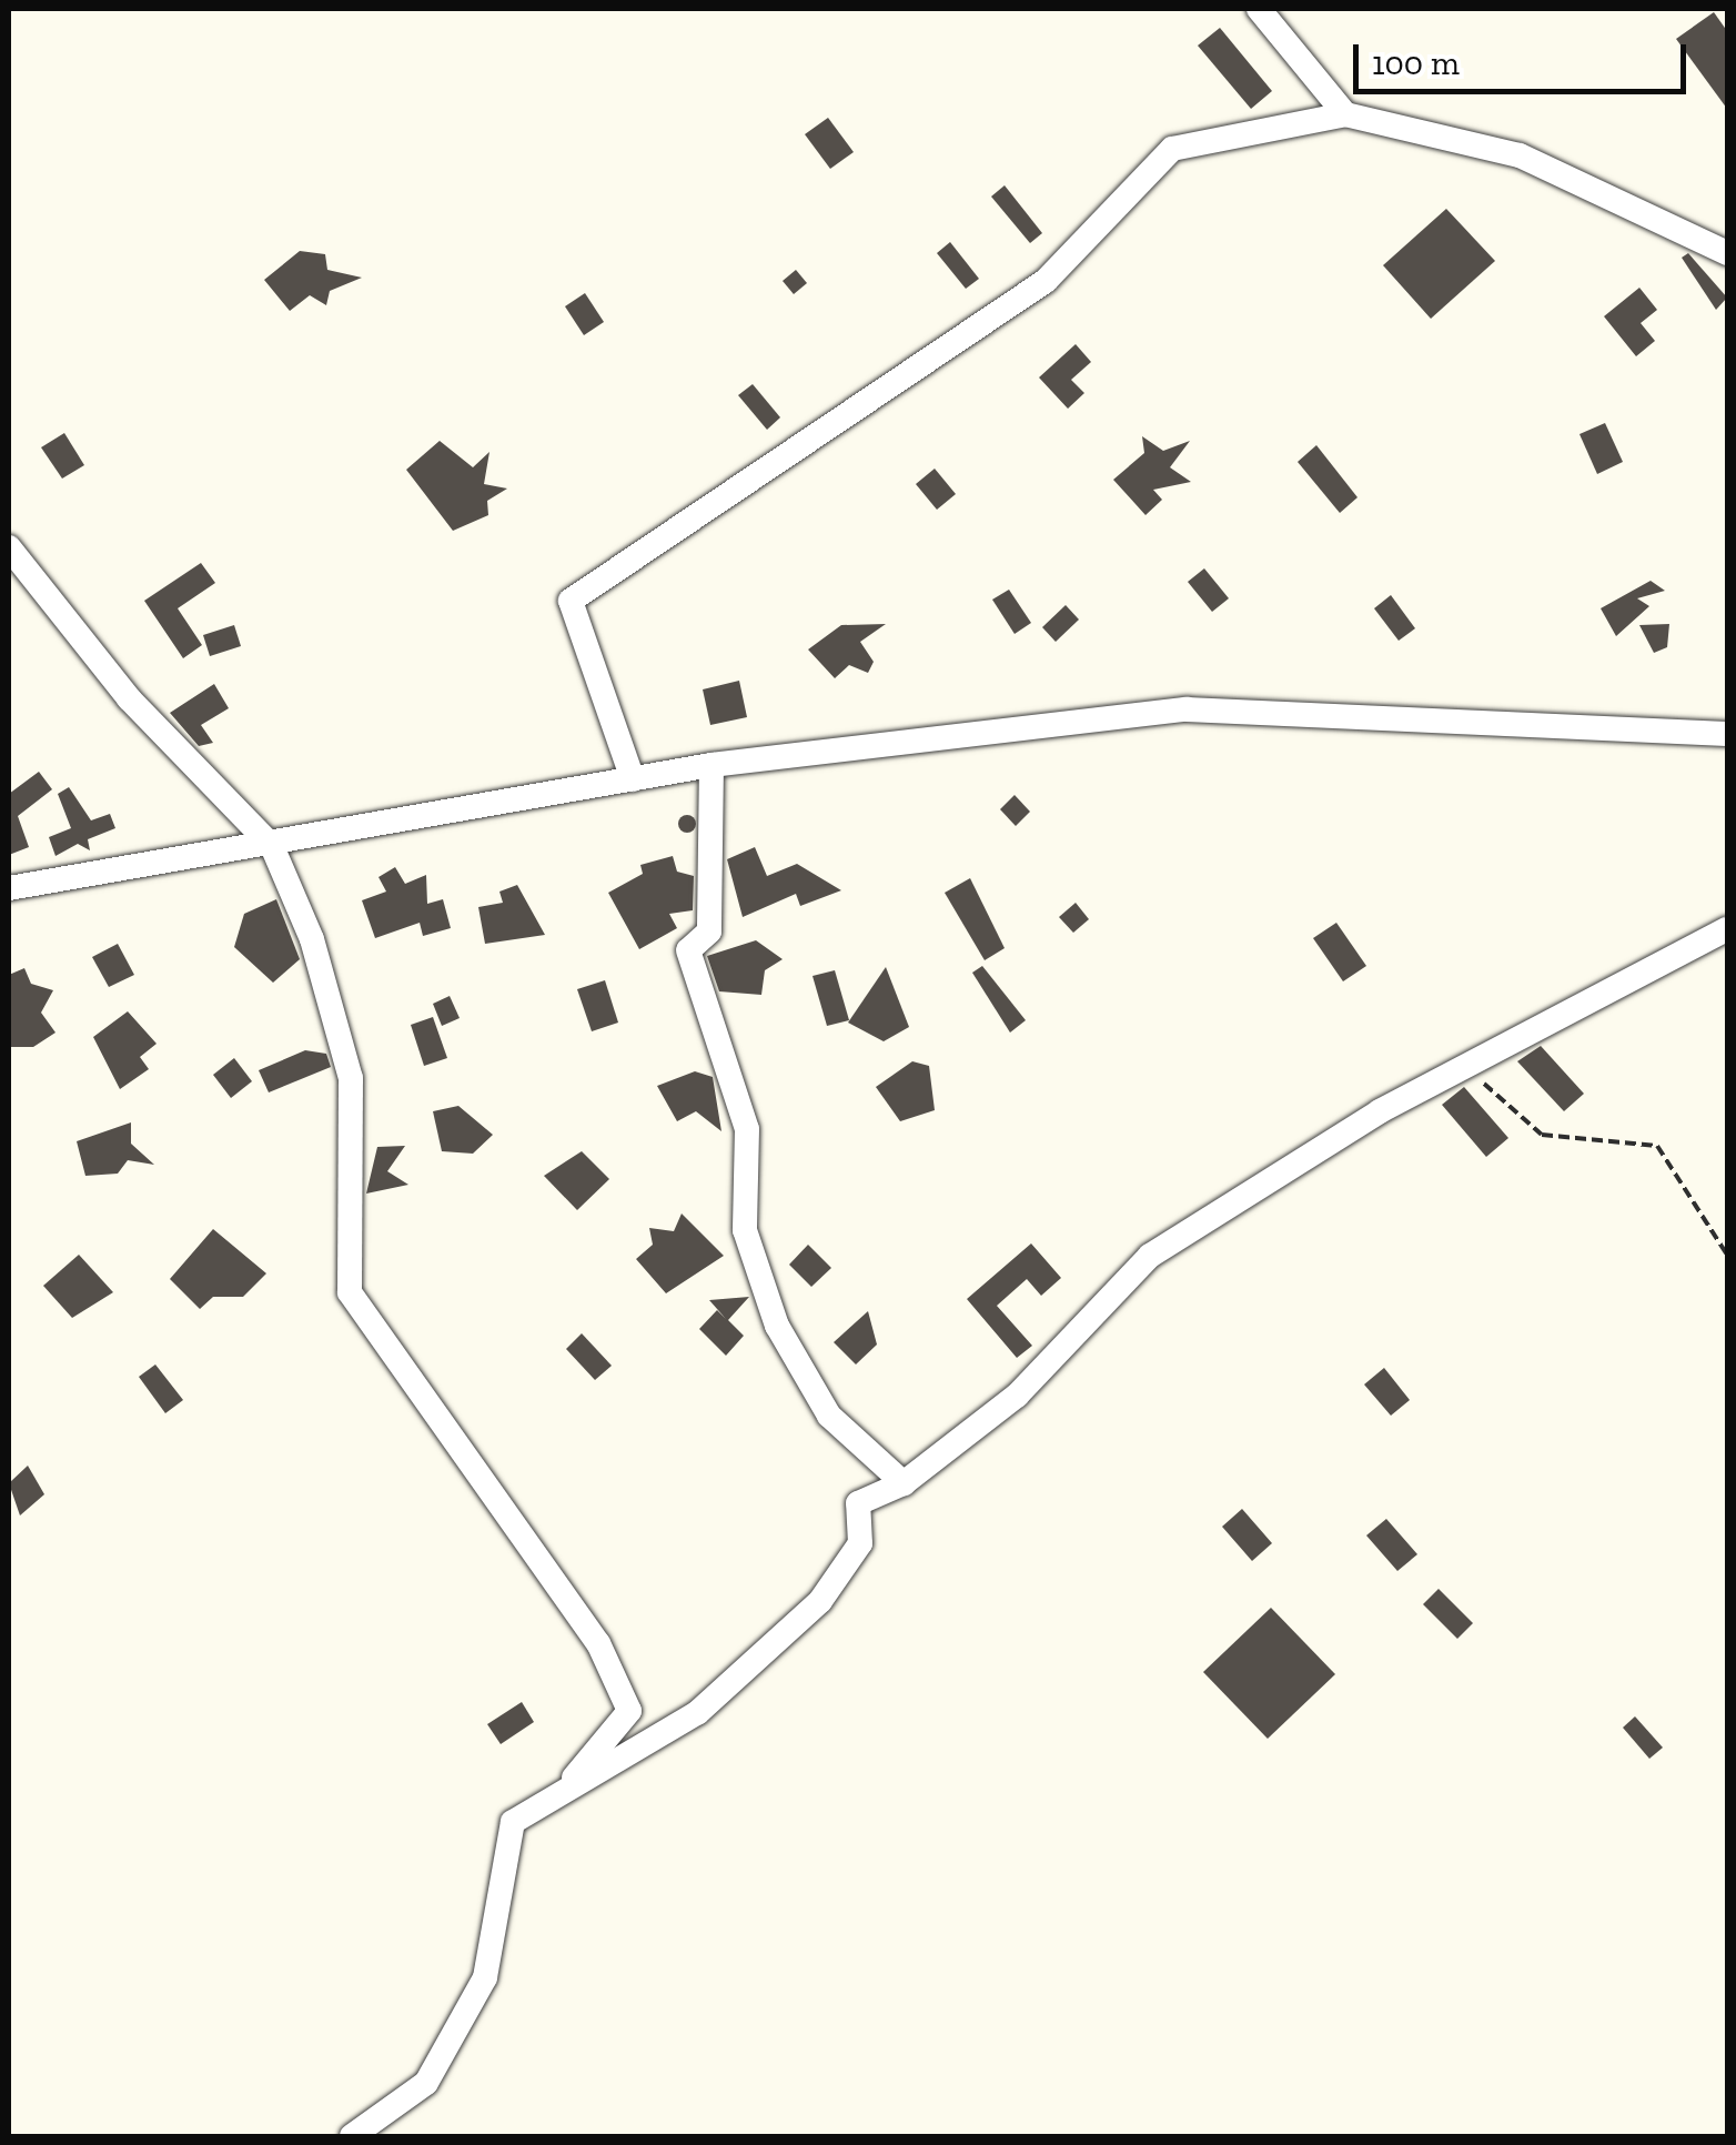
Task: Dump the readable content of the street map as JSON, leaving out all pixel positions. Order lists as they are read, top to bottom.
{
  "scale_bar": "100 m"
}
